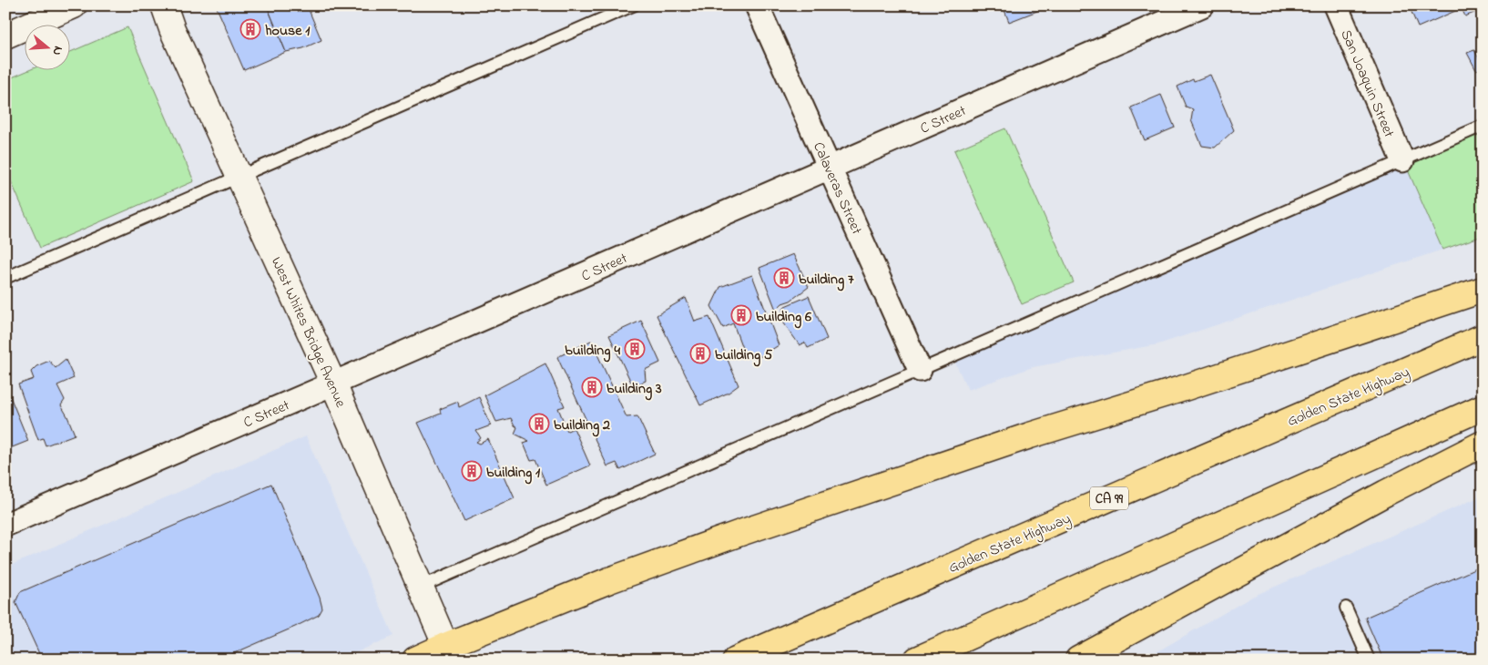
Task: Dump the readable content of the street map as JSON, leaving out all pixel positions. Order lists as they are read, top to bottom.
{
  "streets": {
    "main road": ["West Whites Bridge Avenue", "Golden State Highway", "CA 99"],
    "street": ["San Joaquin Street", "C Street", "Calaveras Street"]
  },
  "crossings": [
    ["C Street", "Calaveras Street"],
    ["C Street", "West Whites Bridge Avenue"]
  ],
  "places": {
    "building": [
      "house 1",
      "building 7",
      "building 6",
      "building 4",
      "building 5",
      "building 3",
      "building 2",
      "building 1"
    ]
  },
  "north": "right"
}
